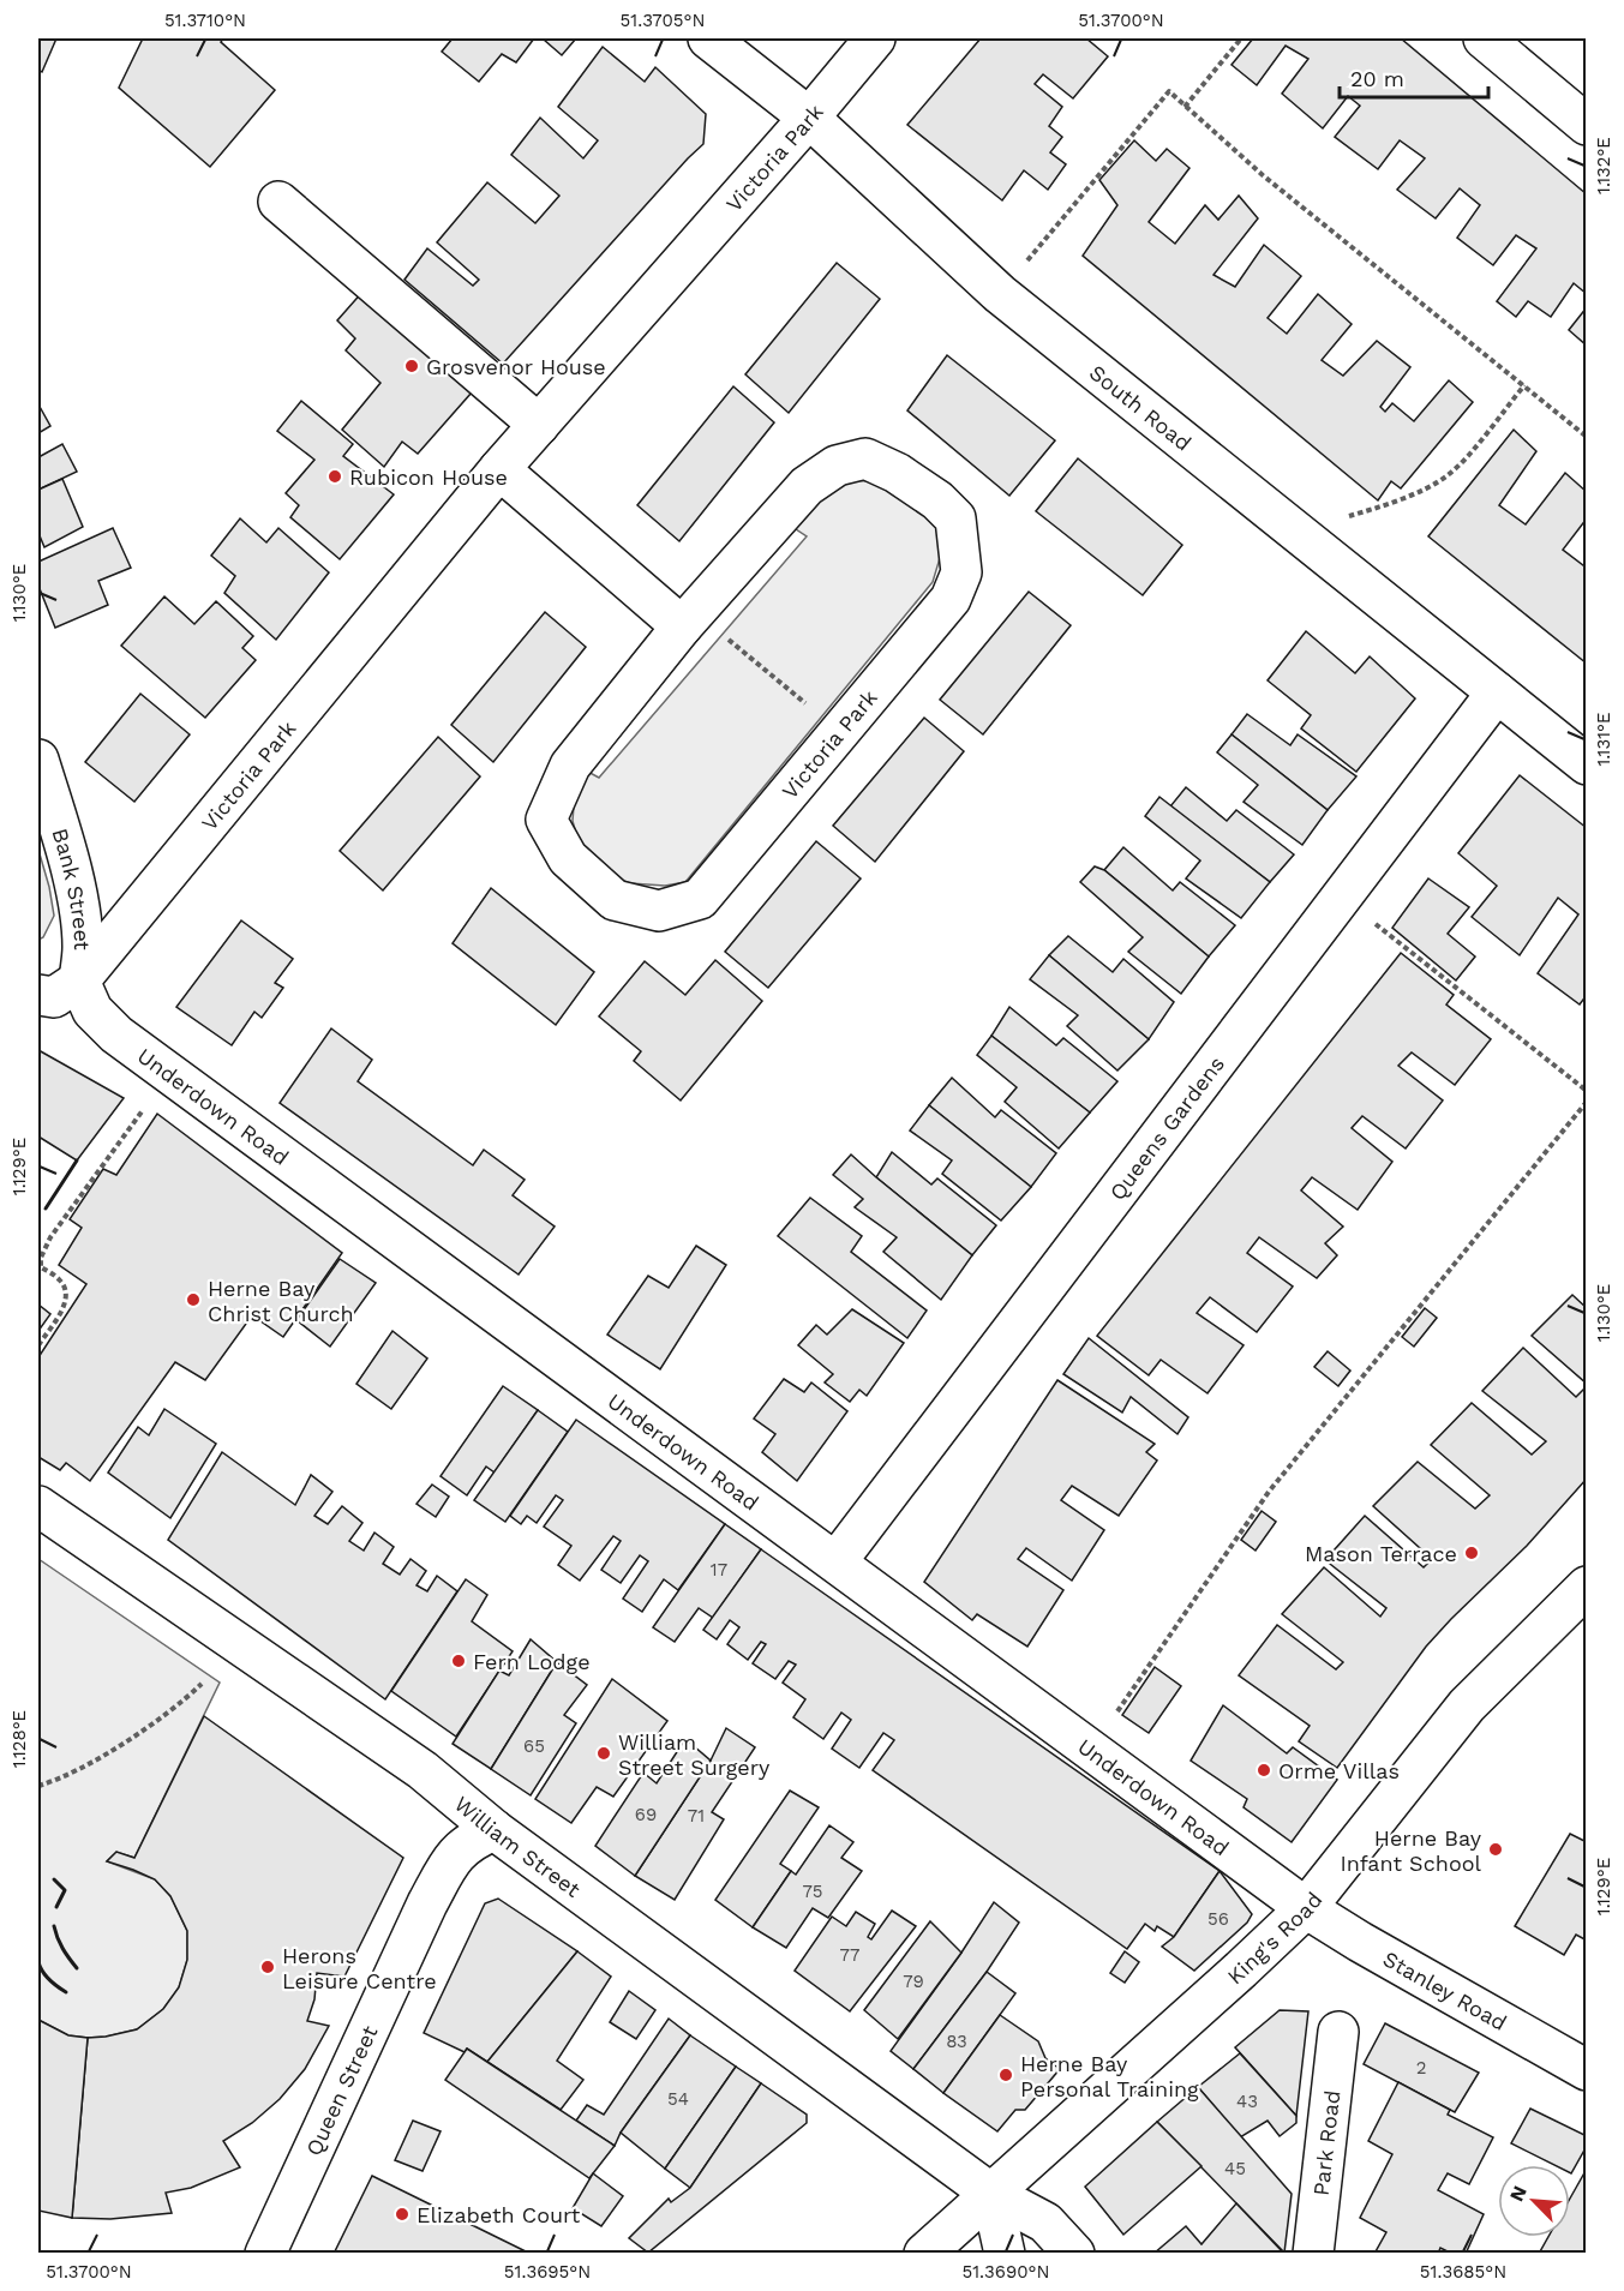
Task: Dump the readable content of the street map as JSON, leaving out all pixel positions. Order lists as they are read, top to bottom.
{
  "streets": {
    "street": [
      "Victoria Park",
      "South Road",
      "Bank Street",
      "Underdown Road",
      "Queens Gardens",
      "William Street",
      "King's Road",
      "Stanley Road",
      "Queen Street",
      "Park Road"
    ]
  },
  "crossings": [
    ["Victoria Park", "South Road"],
    ["Victoria Park", "Bank Street"],
    ["Victoria Park", "Underdown Road"],
    ["South Road", "Queens Gardens"],
    ["Bank Street", "Underdown Road"],
    ["Underdown Road", "Queens Gardens"],
    ["Underdown Road", "King's Road"],
    ["Underdown Road", "Stanley Road"],
    ["William Street", "King's Road"],
    ["William Street", "Queen Street"],
    ["King's Road", "Stanley Road"]
  ],
  "places": [
    "Grosvenor House",
    "Rubicon House",
    "Herne Bay Christ Church",
    "Mason Terrace",
    "Fern Lodge",
    "William Street Surgery",
    "Orme Villas",
    "Herne Bay Infant School",
    "Herons Leisure Centre",
    "Herne Bay Personal Training",
    "Elizabeth Court"
  ],
  "house_numbers": [
    "17",
    "65",
    "69",
    "71",
    "75",
    "56",
    "77",
    "79",
    "83",
    "2",
    "54",
    "43",
    "45"
  ],
  "scale_bar": "20 m",
  "north": "top left",
  "coordinates": [
    "51.3710°N",
    "51.3705°N",
    "51.3700°N",
    "1.132°E",
    "1.130°E",
    "1.131°E",
    "1.129°E",
    "1.128°E",
    "51.3695°N",
    "51.3690°N",
    "51.3685°N"
  ]
}
